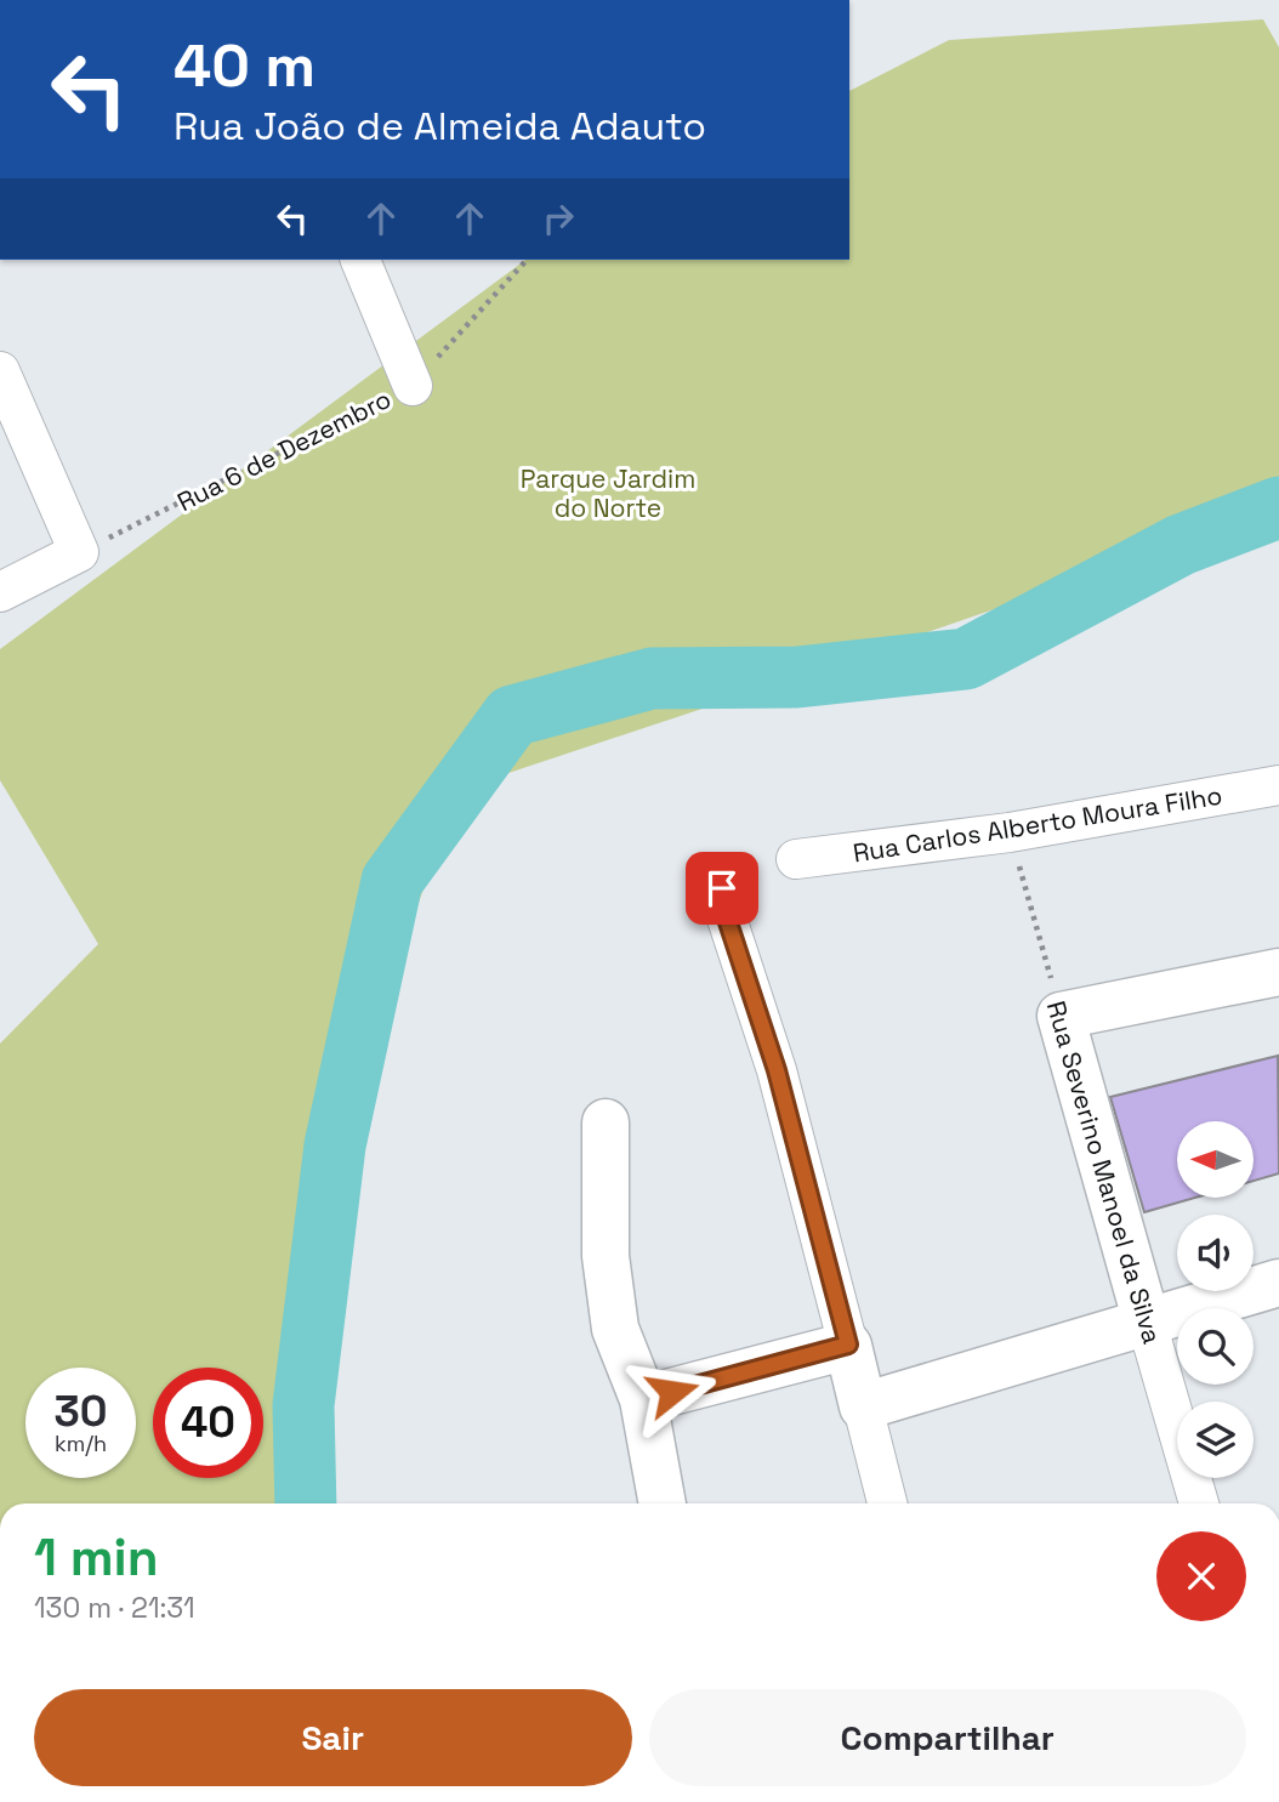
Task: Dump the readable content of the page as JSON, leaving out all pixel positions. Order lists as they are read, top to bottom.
{
  "streets": {
    "street": ["Rua Carlos Alberto Moura Filho", "Rua Severino Manoel da Silva"],
    "path": ["Rua 6 de Dezembro"]
  },
  "crossings": [
    ["Rua Carlos Alberto Moura Filho", "Rua Severino Manoel da Silva"]
  ],
  "parks": ["Parque Jardim do Norte"],
  "north": "left",
  "page": {
    "turn": ["40 m", "Rua João de Almeida Adauto"],
    "speed": "30 km/h",
    "limit": "40",
    "heading": ["1 min", "130 m · 21:31"],
    "buttons": ["Sair", "Compartilhar"]
  }
}
